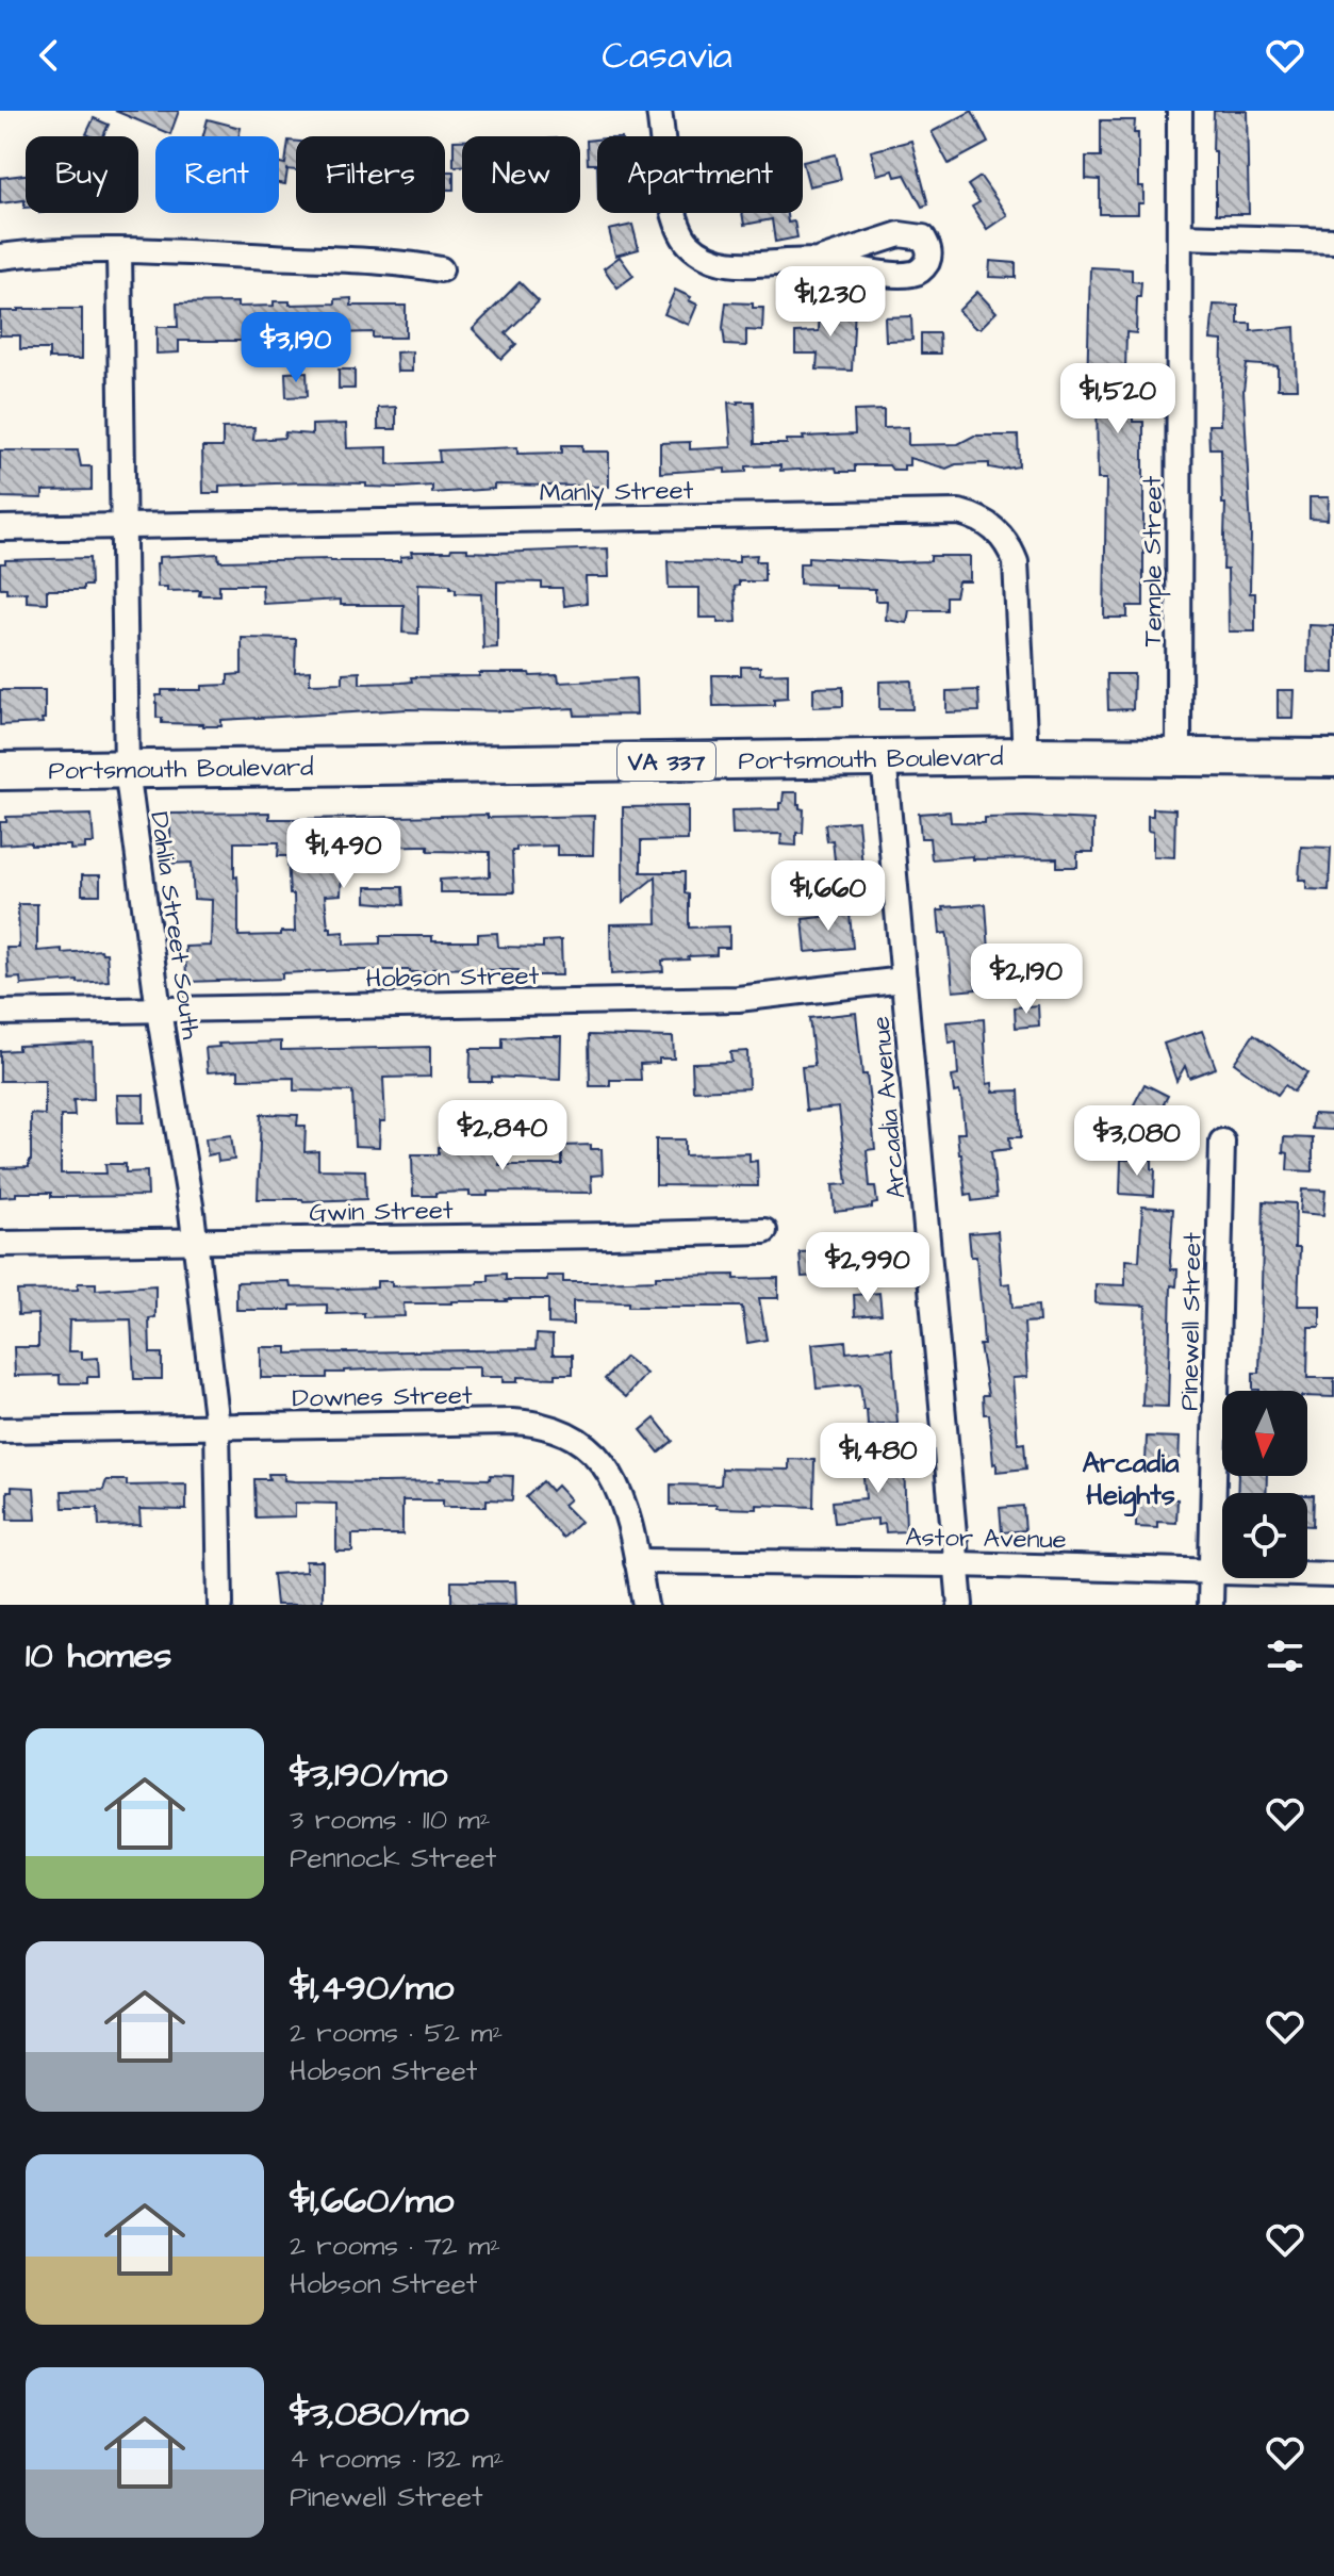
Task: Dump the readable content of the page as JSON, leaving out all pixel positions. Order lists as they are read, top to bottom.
{
  "streets": {
    "main road": ["Portsmouth Boulevard", "VA 337"],
    "street": [
      "Manly Street",
      "Temple Street",
      "Dahlia Street South",
      "Hobson Street",
      "Arcadia Avenue",
      "Gwin Street",
      "Pinewell Street",
      "Downes Street",
      "Astor Avenue"
    ]
  },
  "crossings": [
    ["Manly Street", "Portsmouth Boulevard"],
    ["Manly Street", "Dahlia Street South"],
    ["Temple Street", "Portsmouth Boulevard"],
    ["Portsmouth Boulevard", "Dahlia Street South"],
    ["Portsmouth Boulevard", "Arcadia Avenue"],
    ["Dahlia Street South", "Hobson Street"],
    ["Dahlia Street South", "Gwin Street"],
    ["Dahlia Street South", "Downes Street"],
    ["Hobson Street", "Arcadia Avenue"],
    ["Arcadia Avenue", "Astor Avenue"],
    ["Pinewell Street", "Astor Avenue"],
    ["Downes Street", "Astor Avenue"]
  ],
  "districts": ["Arcadia Heights"],
  "north": "bottom",
  "page": {
    "header": "Casavia",
    "chip": [
      "Buy",
      "Rent",
      "Filters",
      "New",
      "Apartment"
    ],
    "price": [
      "$1,230",
      "$3,190",
      "$1,520",
      "$1,490",
      "$1,660",
      "$2,190",
      "$2,840",
      "$3,080",
      "$2,990",
      "$1,480"
    ],
    "heading": "10 homes",
    "list": [
      {
        "name": "$3,190/mo",
        "note": "3 rooms · 110 m² · Pennock Street"
      },
      {
        "name": "$1,490/mo",
        "note": "2 rooms · 52 m² · Hobson Street"
      },
      {
        "name": "$1,660/mo",
        "note": "2 rooms · 72 m² · Hobson Street"
      },
      {
        "name": "$3,080/mo",
        "note": "4 rooms · 132 m² · Pinewell Street"
      }
    ]
  }
}
